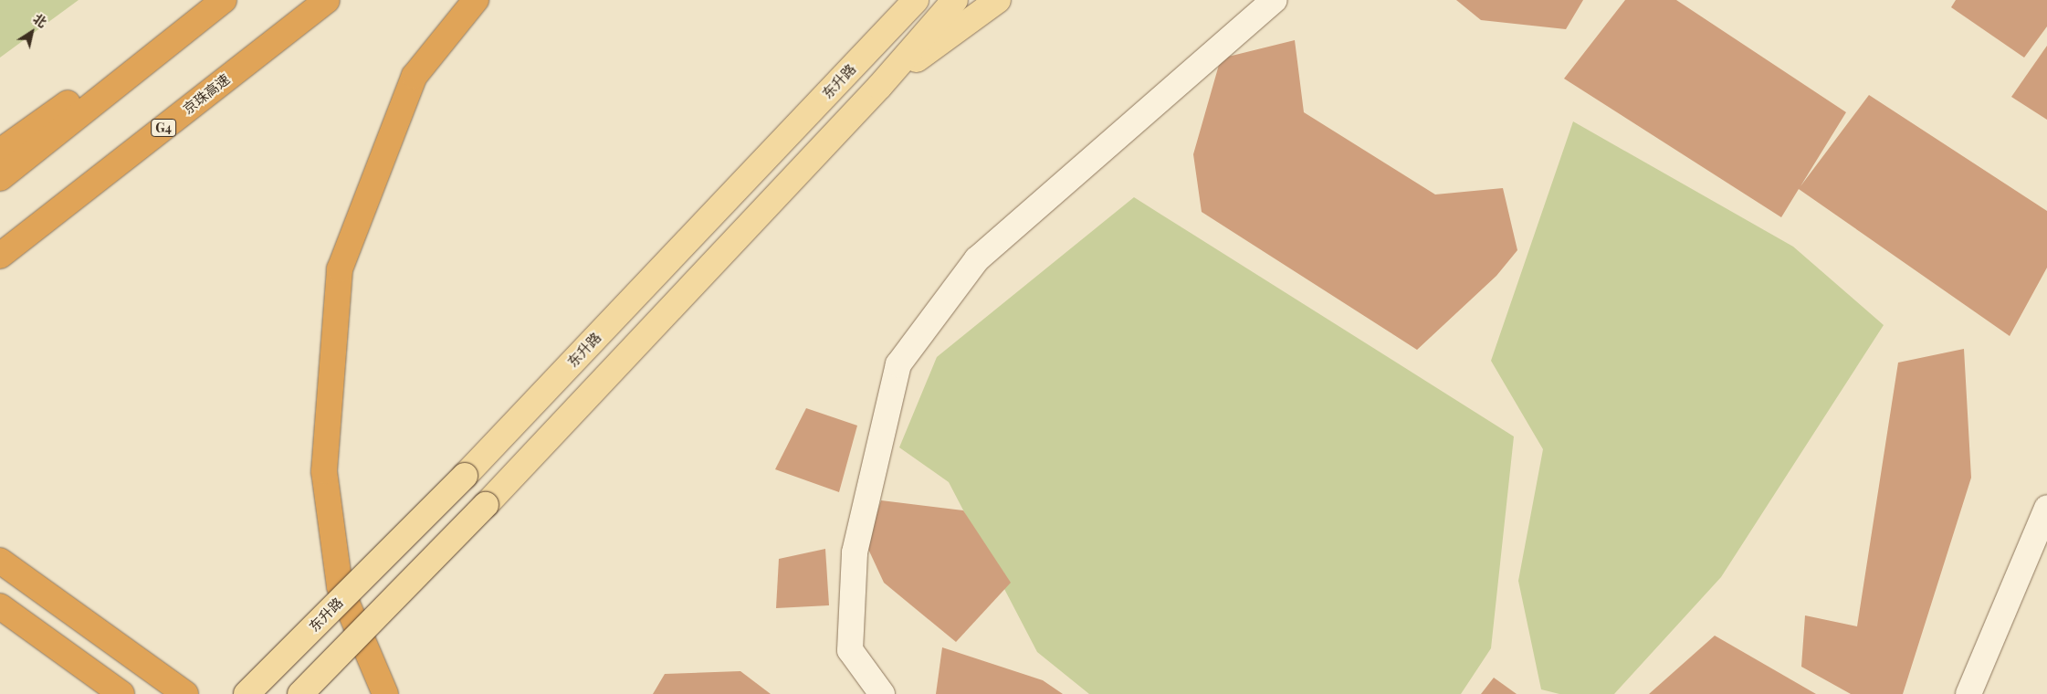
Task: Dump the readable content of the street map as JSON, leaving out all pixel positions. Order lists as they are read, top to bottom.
{
  "streets": {
    "highway": ["京珠高速", "G4"],
    "main road": ["东升路"]
  },
  "north": "top right"
}
